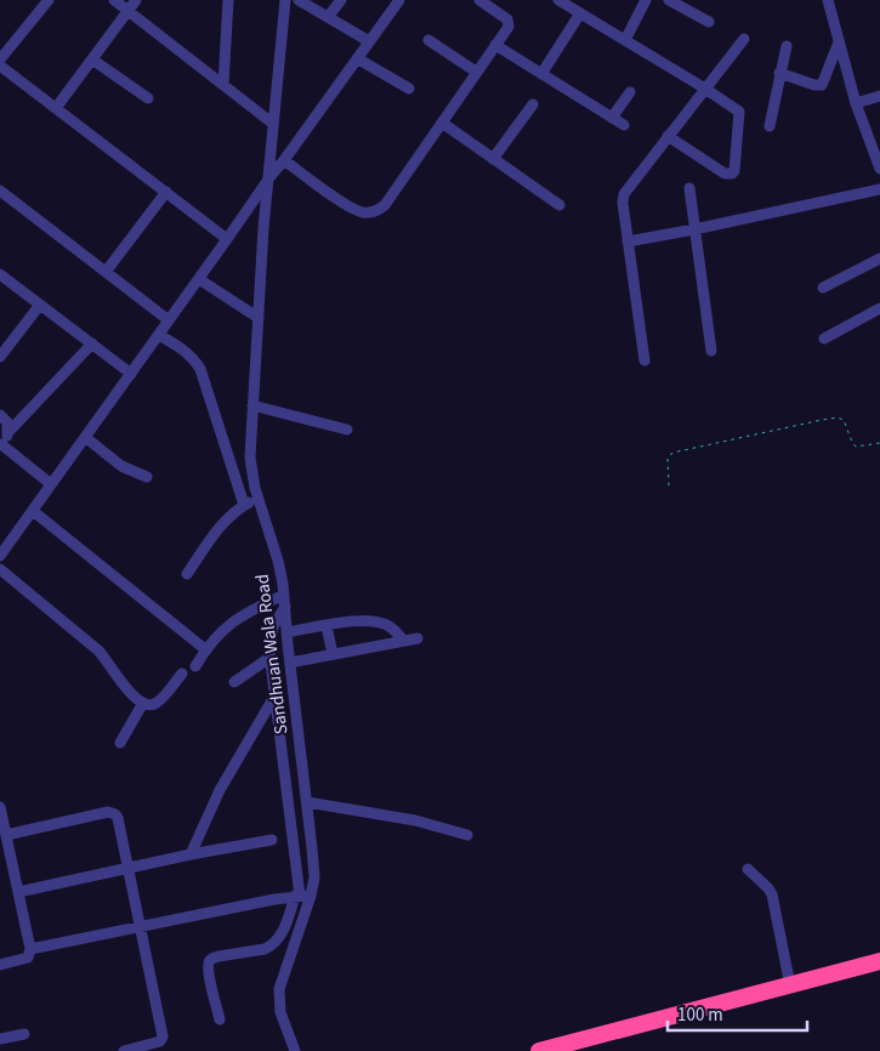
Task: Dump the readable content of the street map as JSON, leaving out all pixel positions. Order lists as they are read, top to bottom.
{
  "streets": {
    "street": ["Sandhuan Wala Road"]
  },
  "scale_bar": "100 m"
}
